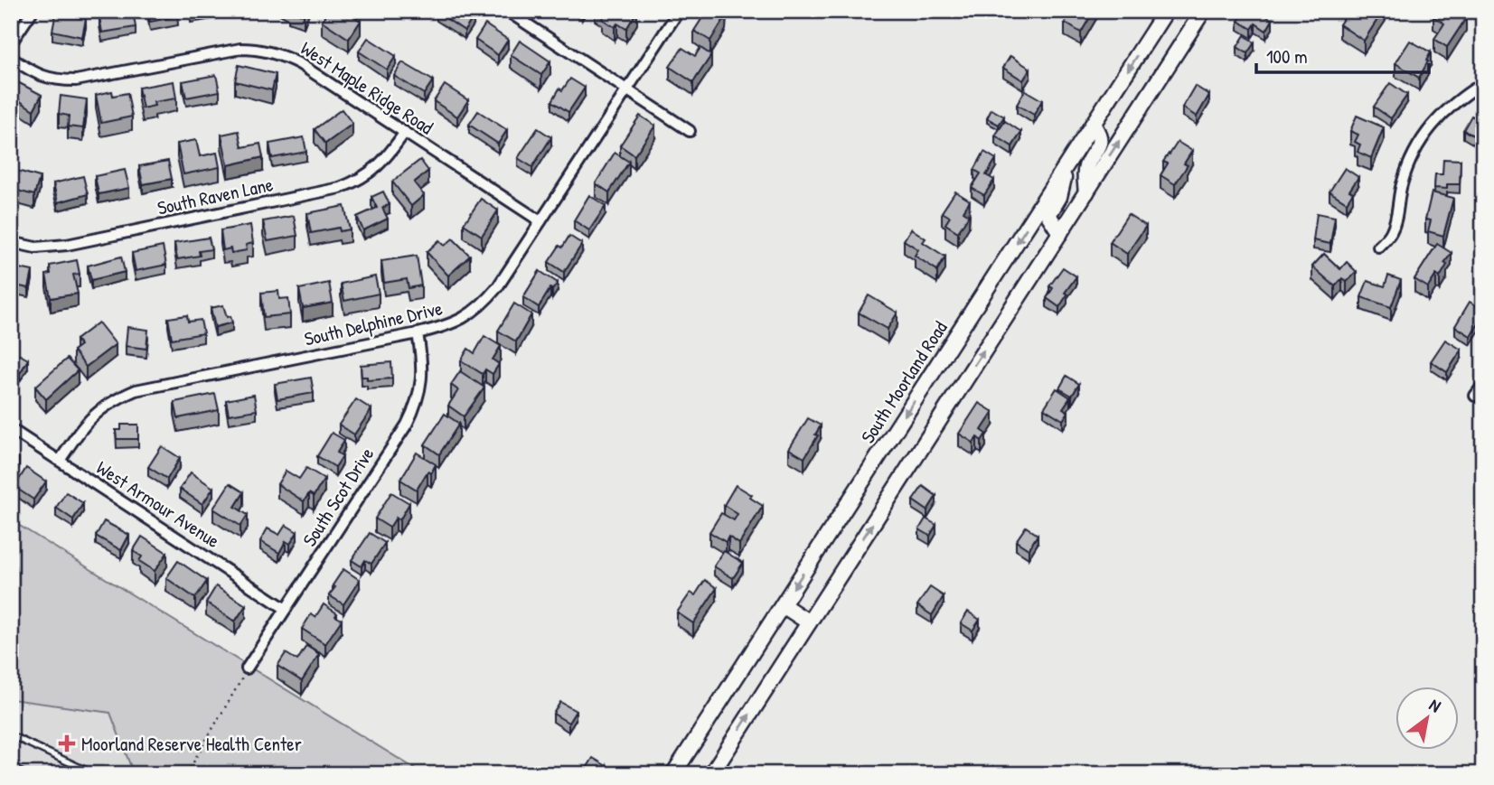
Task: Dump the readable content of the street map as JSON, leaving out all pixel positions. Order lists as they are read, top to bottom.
{
  "streets": {
    "main road": ["South Moorland Road"],
    "street": [
      "West Maple Ridge Road",
      "South Raven Lane",
      "South Delphine Drive",
      "South Scot Drive",
      "West Armour Avenue"
    ]
  },
  "crossings": [
    ["West Maple Ridge Road", "South Raven Lane"],
    ["West Maple Ridge Road", "South Delphine Drive"],
    ["South Delphine Drive", "South Scot Drive"],
    ["South Delphine Drive", "West Armour Avenue"],
    ["South Scot Drive", "West Armour Avenue"]
  ],
  "places": {
    "health": ["Moorland Reserve Health Center"]
  },
  "scale_bar": "100 m",
  "north": "top right"
}
